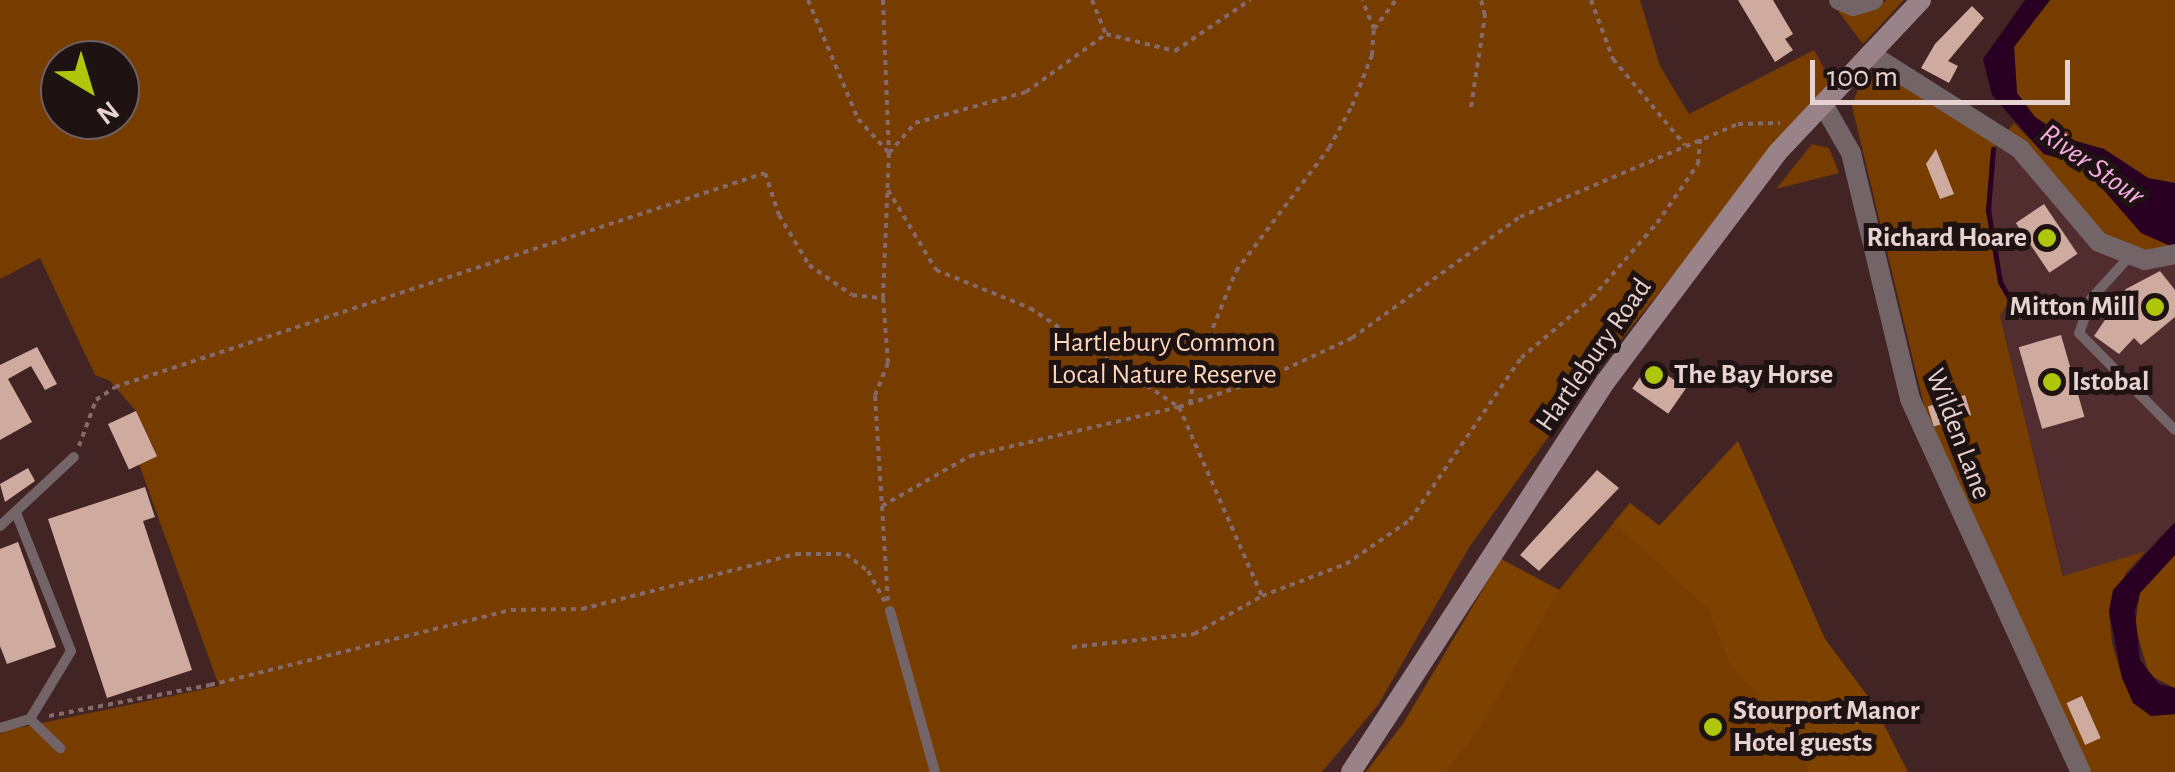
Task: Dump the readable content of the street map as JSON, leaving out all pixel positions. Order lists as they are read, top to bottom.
{
  "streets": {
    "main road": ["Hartlebury Road"],
    "street": ["Wilden Lane"]
  },
  "crossings": [
    ["Hartlebury Road", "Wilden Lane"]
  ],
  "water": ["River Stour"],
  "parks": ["Hartlebury Common Local Nature Reserve"],
  "places": [
    "Richard Hoare",
    "Mitton Mill",
    "The Bay Horse",
    "Istobal",
    "Stourport Manor Hotel guests"
  ],
  "scale_bar": "100 m",
  "north": "bottom right"
}
